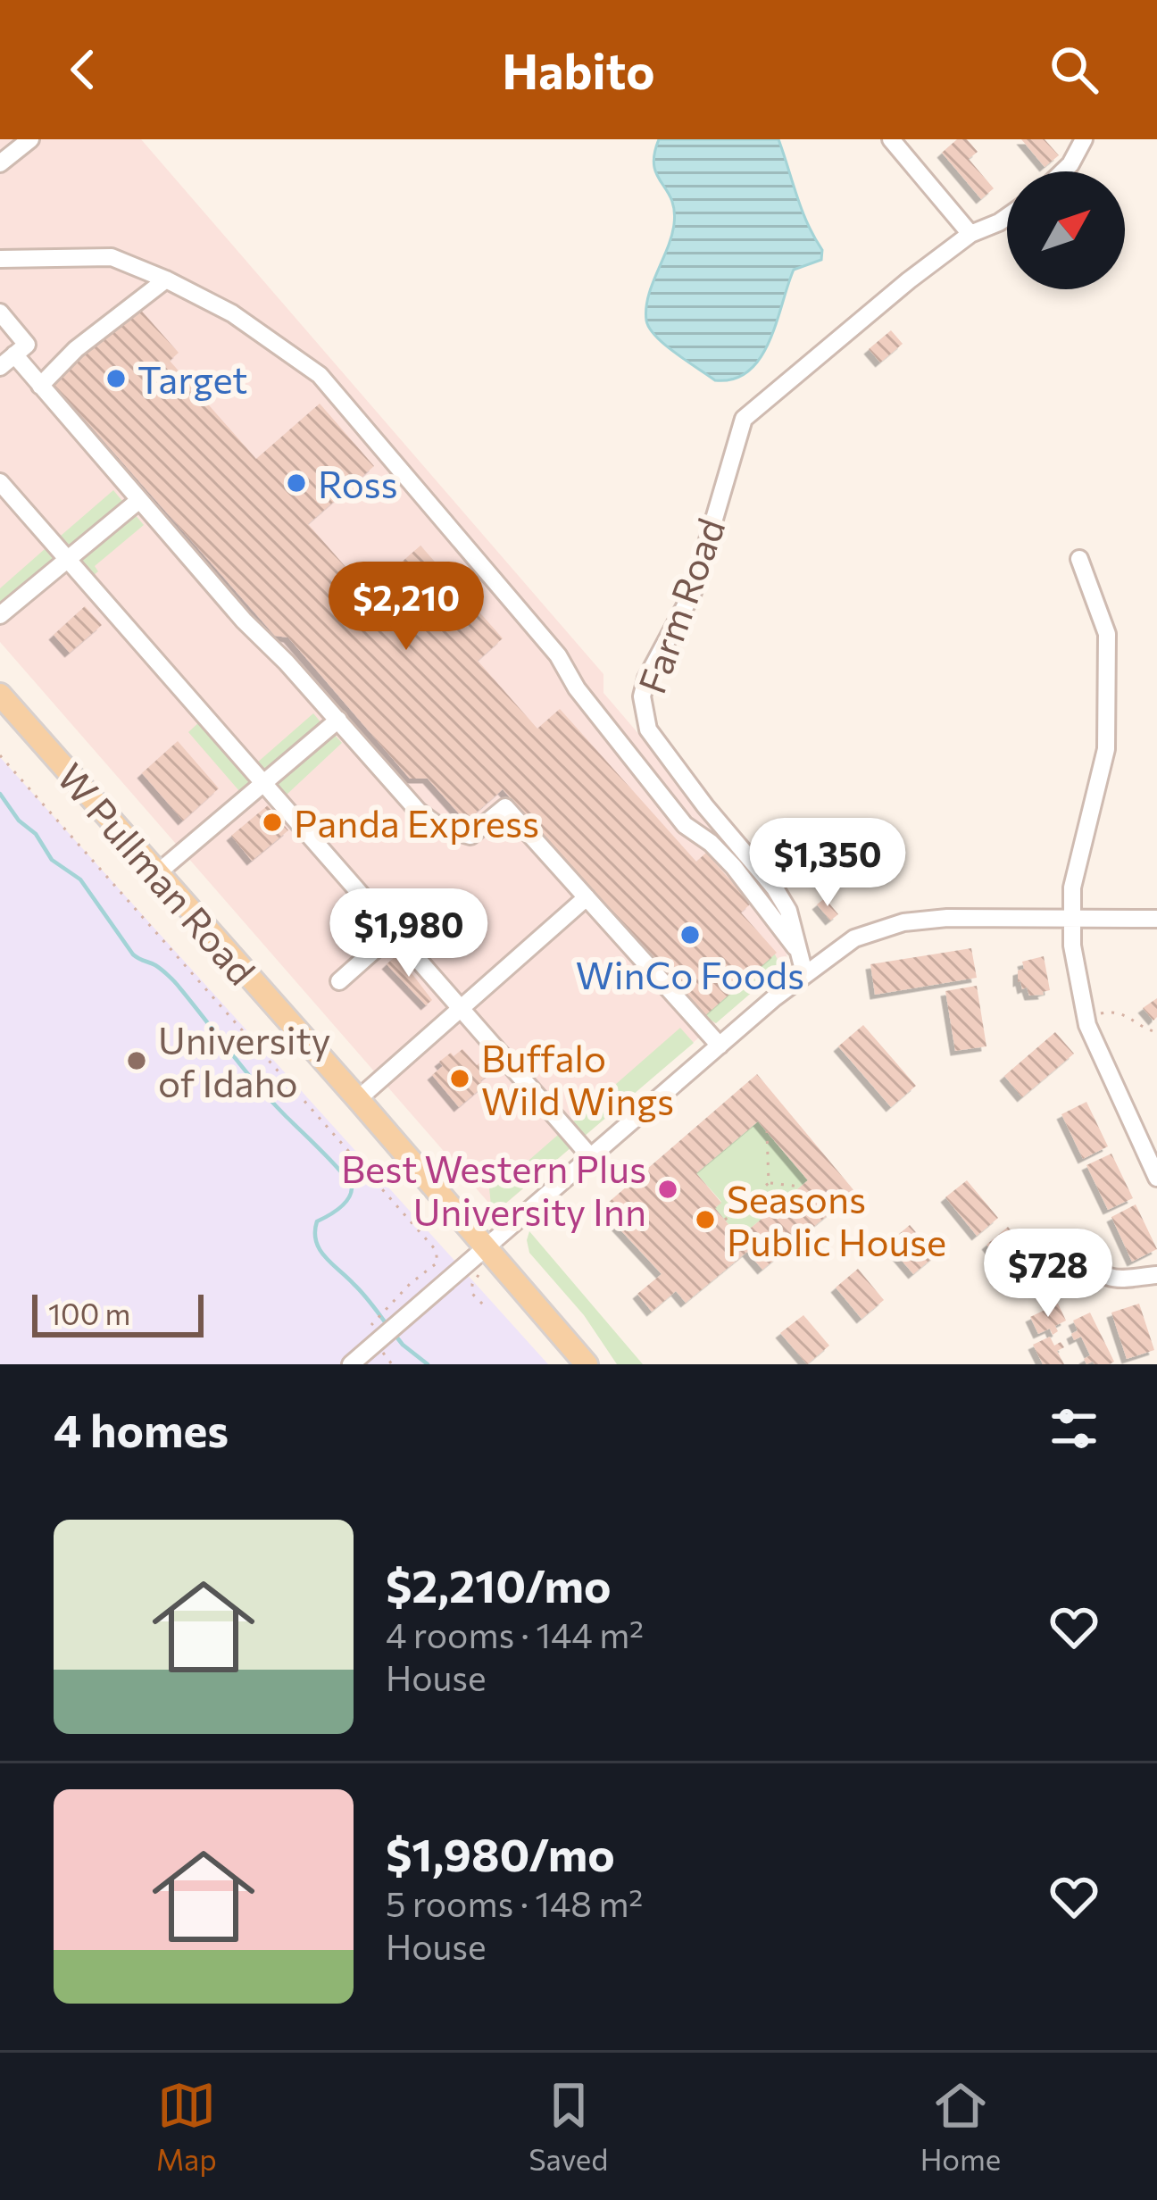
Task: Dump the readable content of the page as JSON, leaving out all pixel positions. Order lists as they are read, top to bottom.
{
  "streets": {
    "main road": ["W Pullman Road"],
    "street": ["Farm Road"]
  },
  "places": [
    "Target",
    "Ross",
    "Panda Express",
    "WinCo Foods",
    "University of Idaho",
    "Buffalo Wild Wings",
    "Best Western Plus University Inn",
    "Seasons Public House"
  ],
  "scale_bar": "100 m",
  "north": "top right",
  "page": {
    "header": "Habito",
    "price": [
      "$2,210",
      "$1,350",
      "$1,980",
      "$728"
    ],
    "scale": "100 m",
    "heading": "4 homes",
    "list": [
      {
        "name": "$2,210/mo",
        "note": "4 rooms · 144 m² · House"
      },
      {
        "name": "$1,980/mo",
        "note": "5 rooms · 148 m² · House"
      }
    ],
    "tabs": ["Map", "Saved", "Home"]
  }
}
